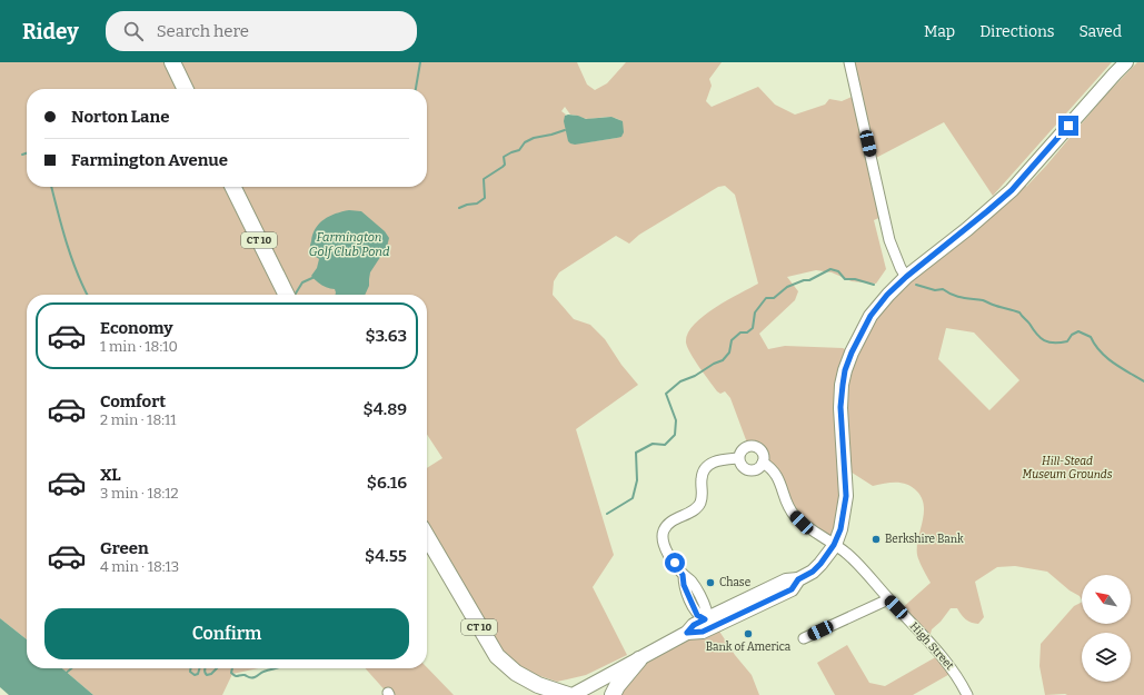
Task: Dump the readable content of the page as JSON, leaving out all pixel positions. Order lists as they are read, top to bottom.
{
  "streets": {
    "highway": ["CT 10"],
    "street": ["High Street"]
  },
  "water": ["Farmington Golf Club Pond"],
  "parks": ["Hill-Stead Museum Grounds"],
  "places": ["Berkshire Bank", "Chase", "Bank of America"],
  "north": "top left",
  "page": {
    "header": "Ridey",
    "search": "Search here",
    "nav": ["Map", "Directions", "Saved"],
    "banner": ["Norton Lane", "Farmington Avenue"],
    "list": [
      {
        "name": "Economy",
        "note": "1 min · 18:10",
        "value": "$3.63"
      },
      {
        "name": "Comfort",
        "note": "2 min · 18:11",
        "value": "$4.89"
      },
      {
        "name": "XL",
        "note": "3 min · 18:12",
        "value": "$6.16"
      },
      {
        "name": "Green",
        "note": "4 min · 18:13",
        "value": "$4.55"
      }
    ],
    "buttons": "Confirm"
  }
}
